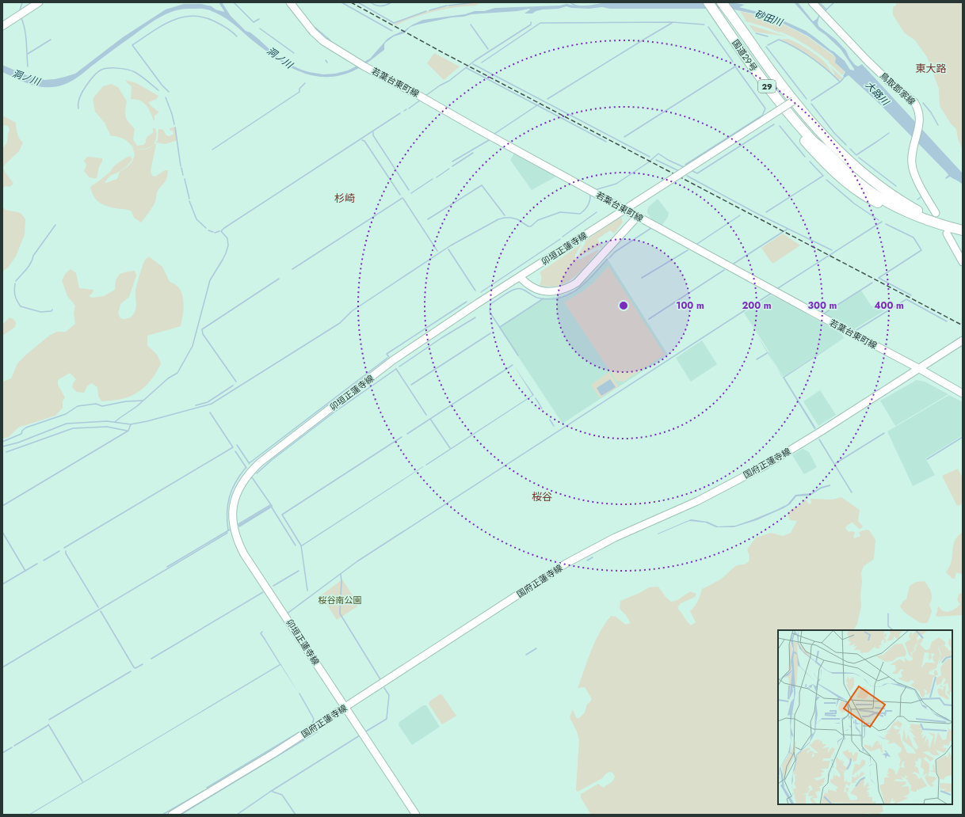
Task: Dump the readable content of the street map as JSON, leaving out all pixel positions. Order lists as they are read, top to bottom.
{
  "streets": {
    "highway": ["国道29号", "29"],
    "main road": [
      "若葉台東町線",
      "鳥取郡家線",
      "卯垣正蓮寺線",
      "国府正蓮寺線"
    ]
  },
  "crossings": [
    ["若葉台東町線", "国府正蓮寺線"],
    ["卯垣正蓮寺線", "国府正蓮寺線"]
  ],
  "districts": ["東大路", "杉崎", "桜谷"],
  "water": ["砂田川", "洞ノ川", "大路川"],
  "parks": ["桜谷南公園"],
  "rings": [
    "100 m",
    "200 m",
    "300 m",
    "400 m"
  ]
}
